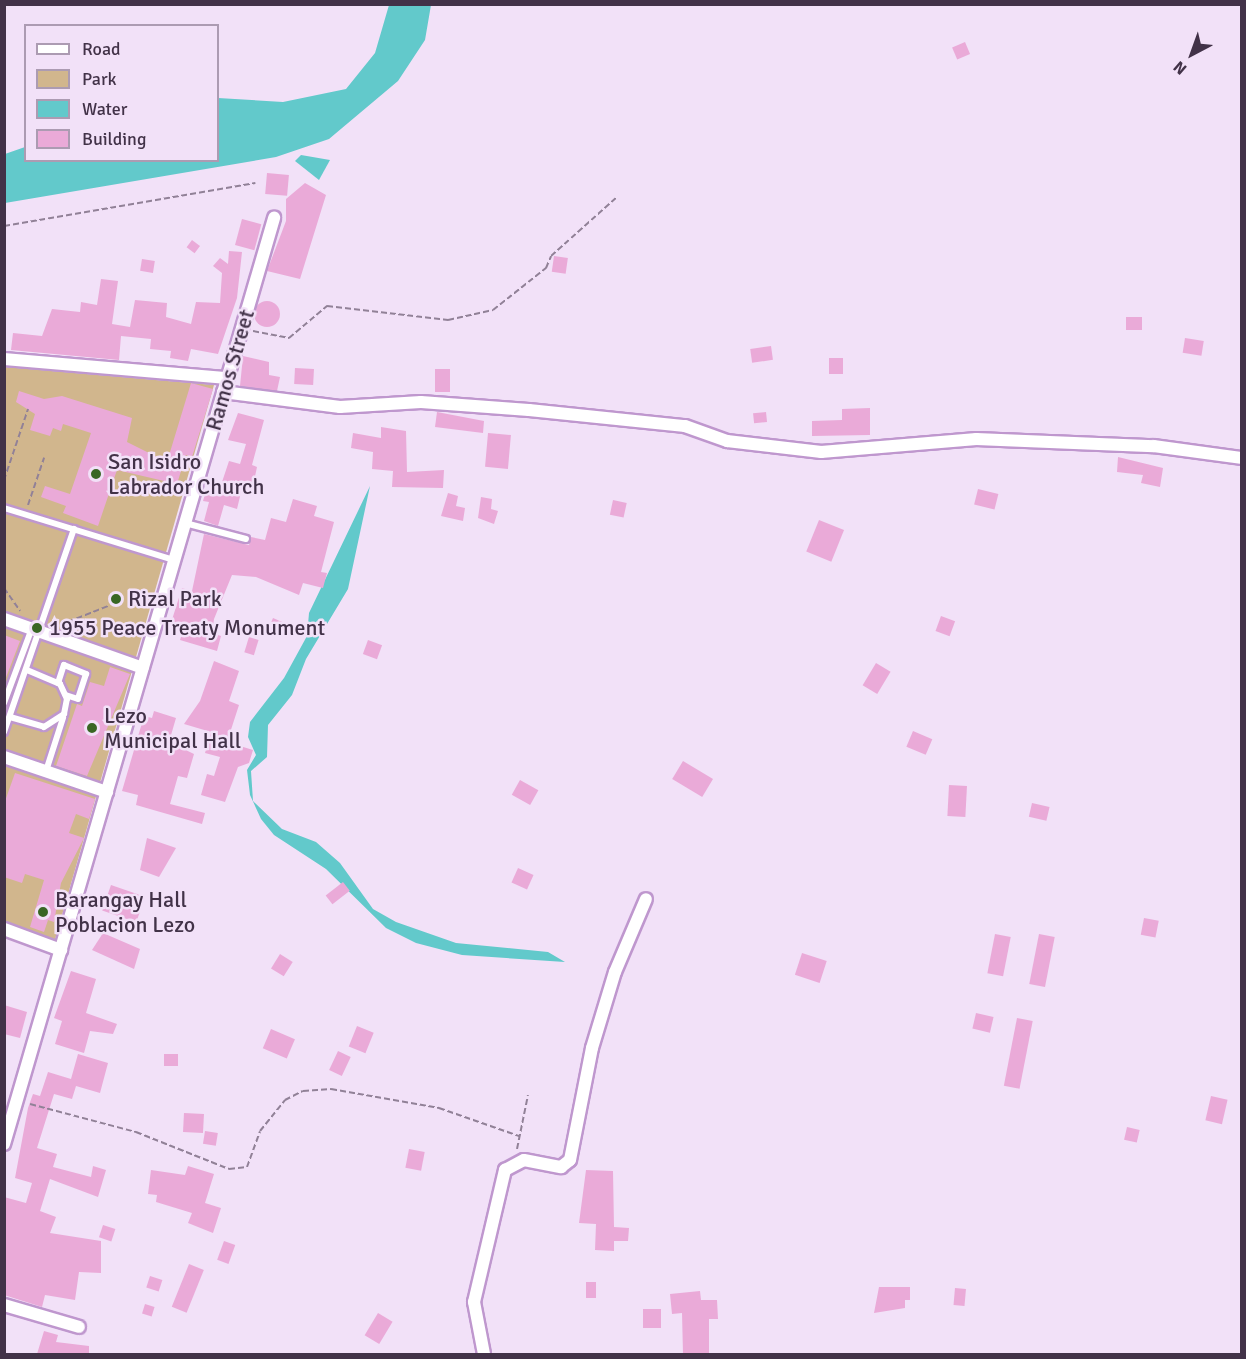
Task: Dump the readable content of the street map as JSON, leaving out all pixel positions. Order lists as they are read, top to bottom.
{
  "streets": {
    "street": ["Ramos Street"]
  },
  "places": [
    "San Isidro Labrador Church",
    "Rizal Park",
    "1955 Peace Treaty Monument",
    "Lezo Municipal Hall",
    "Barangay Hall Poblacion Lezo"
  ],
  "legend": [
    "Road",
    "Park",
    "Water",
    "Building"
  ],
  "north": "bottom left"
}
